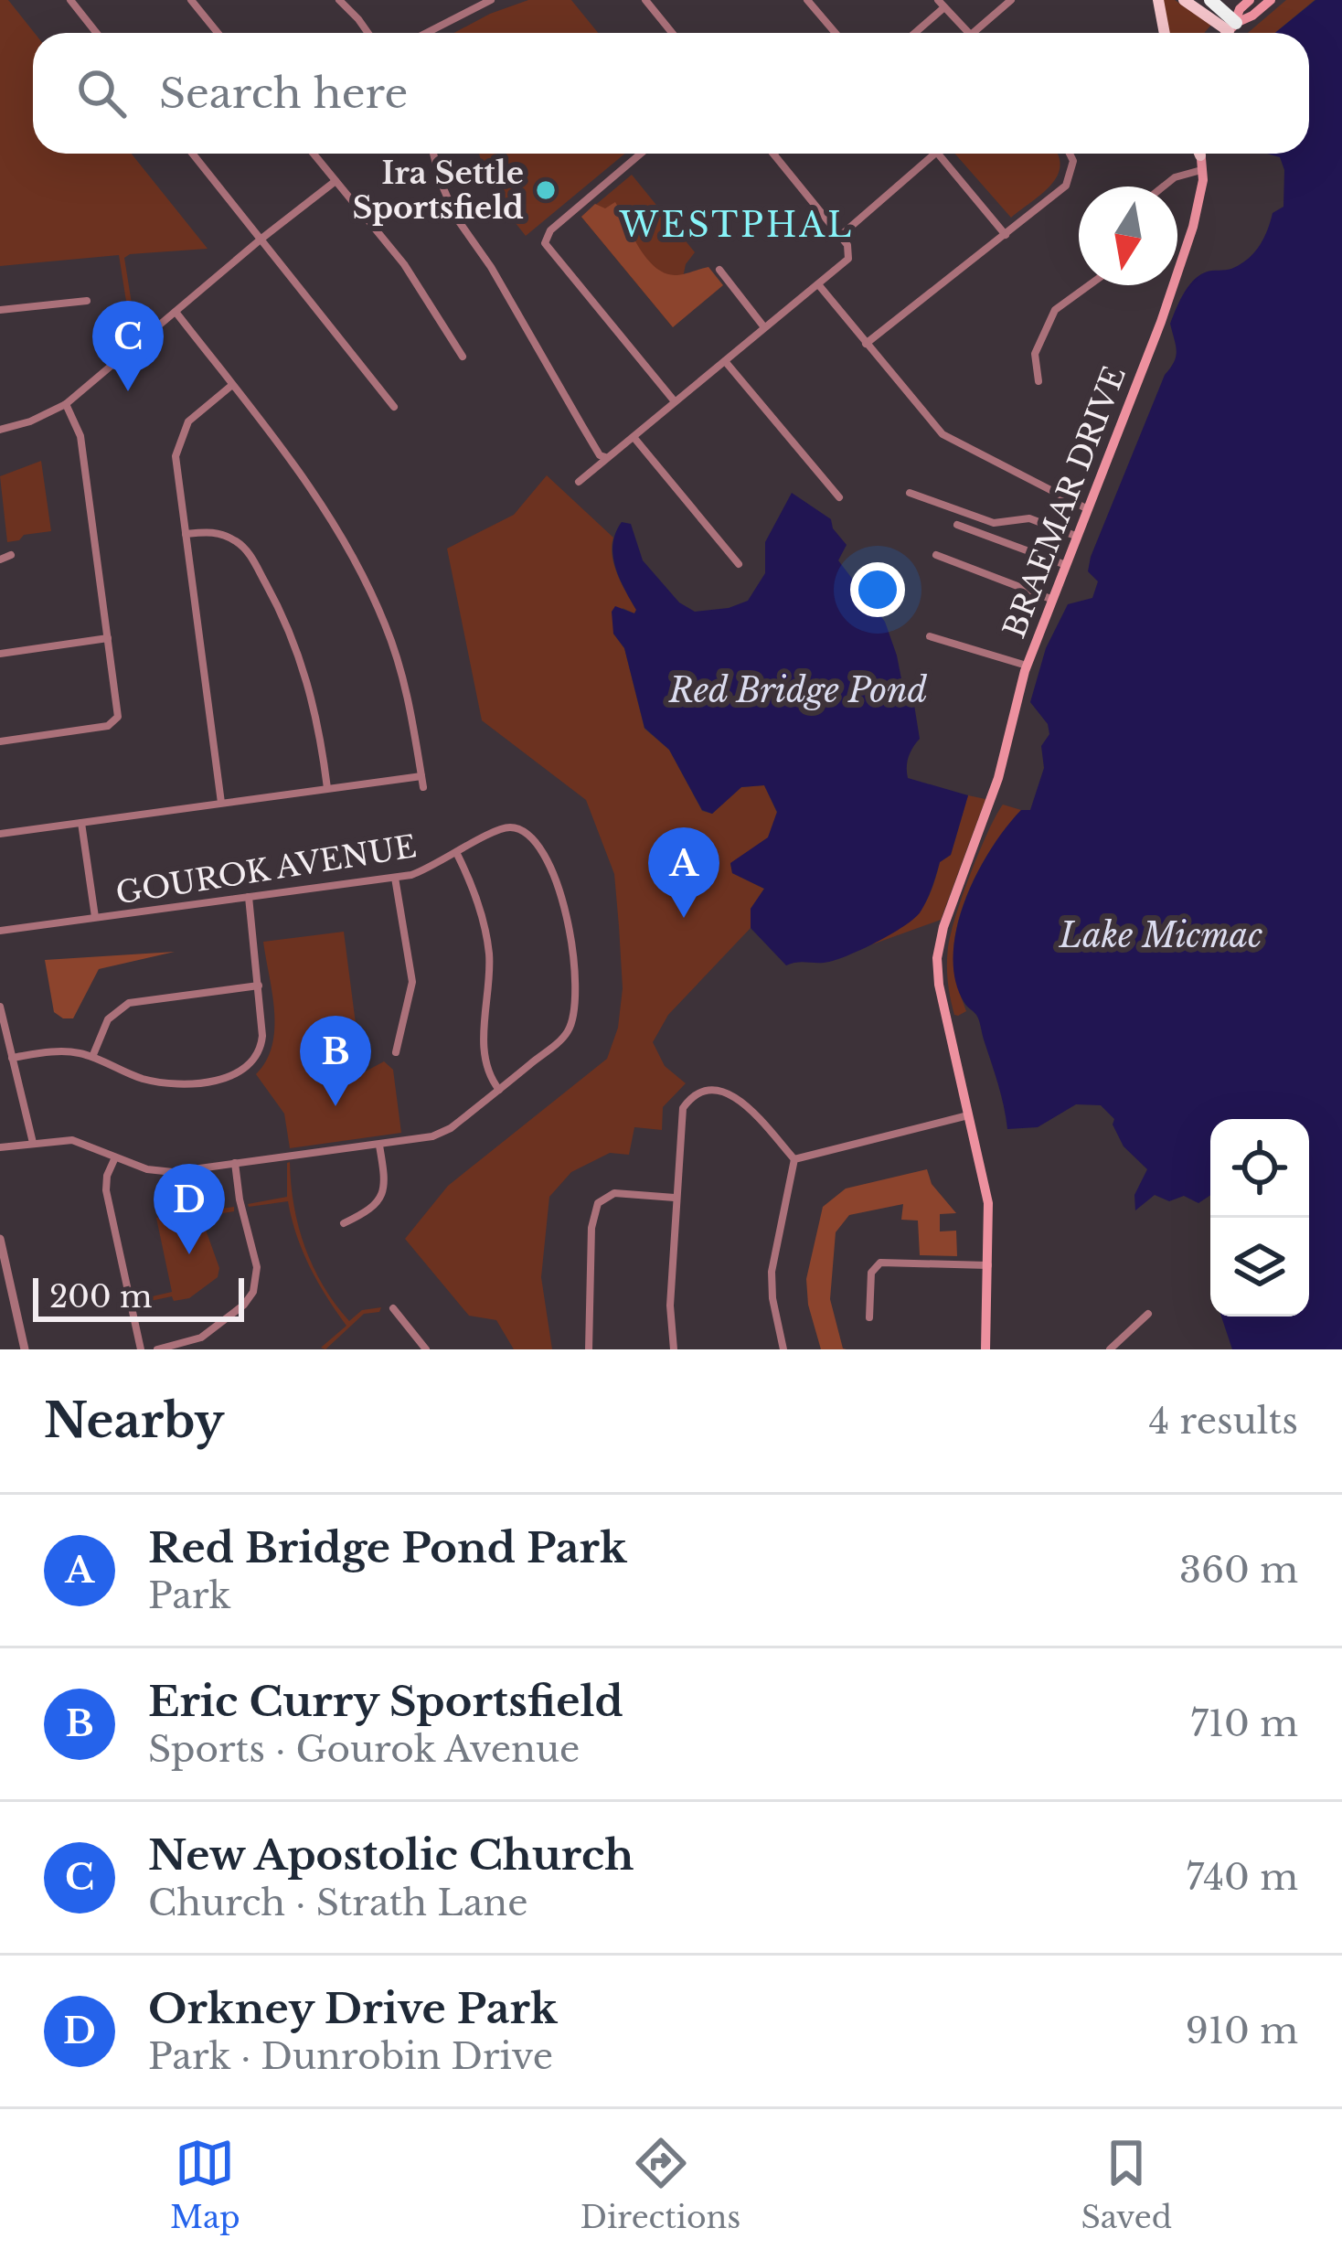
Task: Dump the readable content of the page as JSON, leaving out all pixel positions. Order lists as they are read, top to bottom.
{
  "streets": {
    "main road": ["BRAEMAR DRIVE"],
    "street": ["GOUROK AVENUE"]
  },
  "districts": ["WESTPHAL"],
  "water": ["Red Bridge Pond", "Lake Micmac"],
  "places": ["Ira Settle Sportsfield"],
  "scale_bar": "200 m",
  "north": "bottom",
  "page": {
    "search": "Search here",
    "pins": [
      "C",
      "A",
      "B",
      "D"
    ],
    "scale": "200 m",
    "heading": ["Nearby", "4 results"],
    "list": [
      {
        "mark": "A",
        "name": "Red Bridge Pond Park",
        "note": "Park",
        "value": "360 m"
      },
      {
        "mark": "B",
        "name": "Eric Curry Sportsfield",
        "note": "Sports · Gourok Avenue",
        "value": "710 m"
      },
      {
        "mark": "C",
        "name": "New Apostolic Church",
        "note": "Church · Strath Lane",
        "value": "740 m"
      },
      {
        "mark": "D",
        "name": "Orkney Drive Park",
        "note": "Park · Dunrobin Drive",
        "value": "910 m"
      }
    ],
    "nav": ["Map", "Directions", "Saved"]
  }
}
